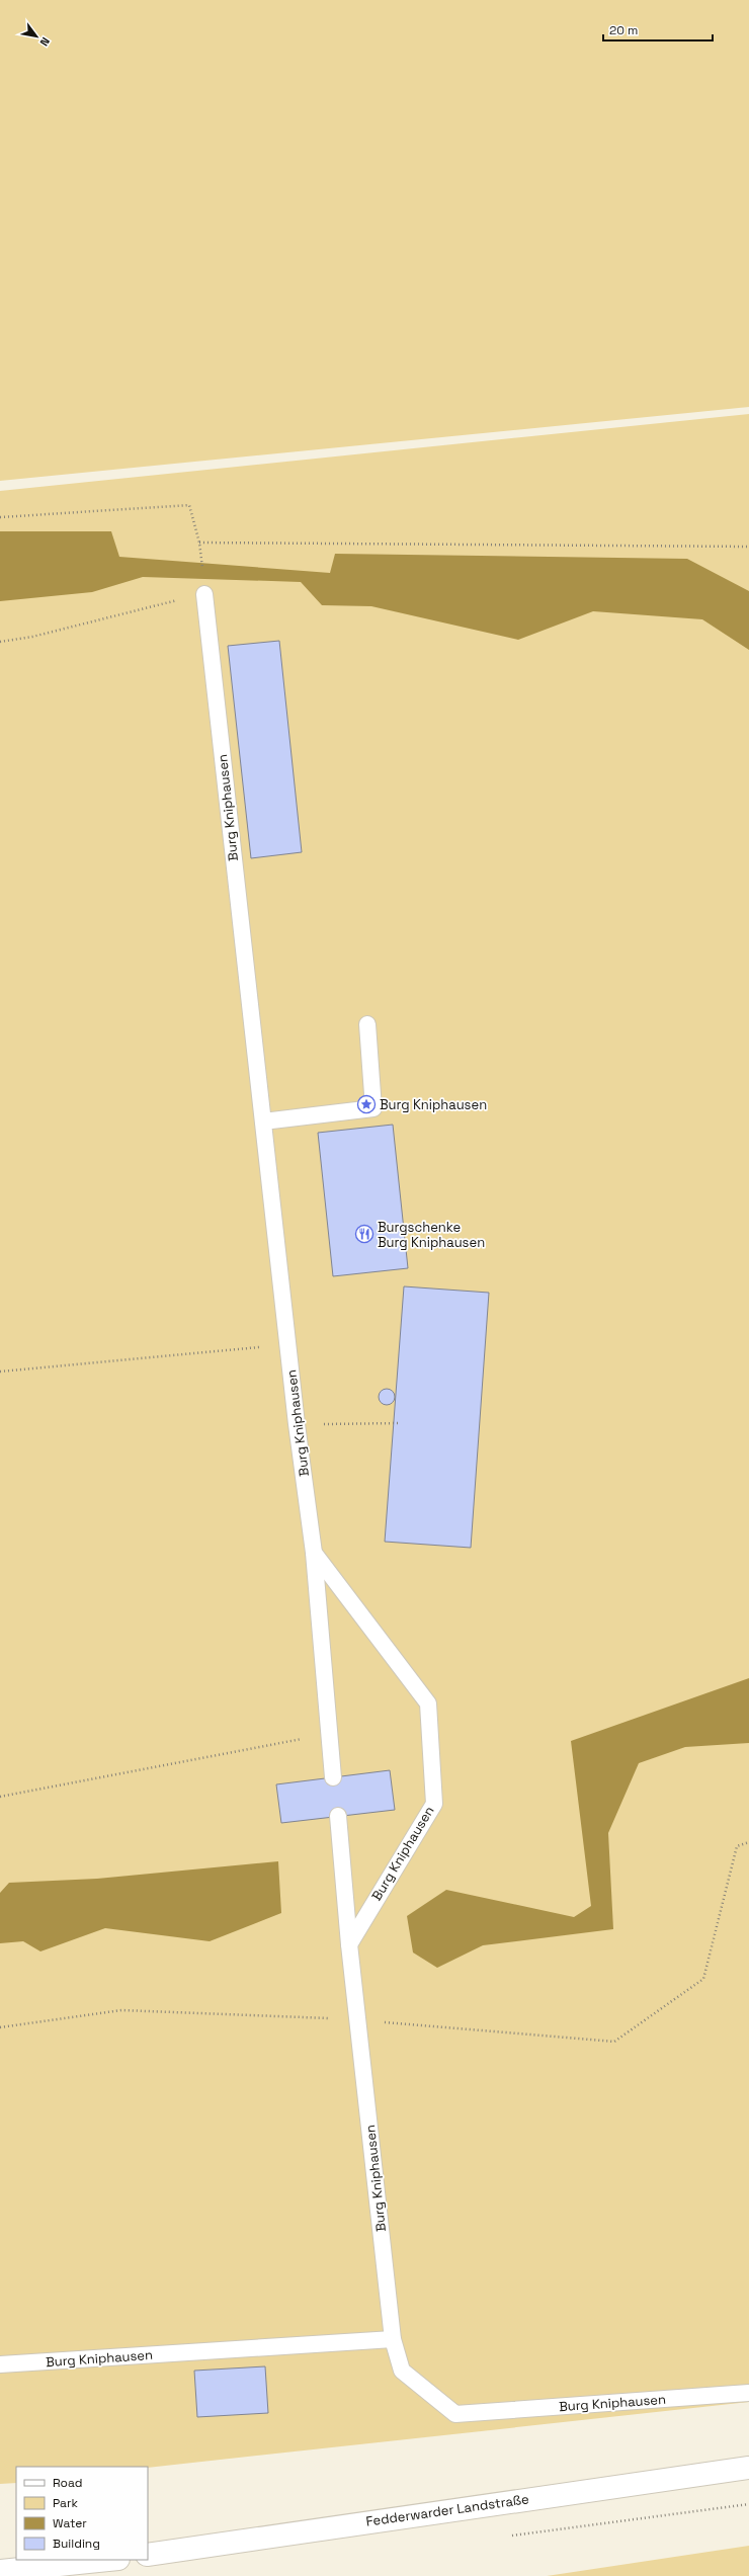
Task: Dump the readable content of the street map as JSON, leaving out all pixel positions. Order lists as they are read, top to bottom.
{
  "streets": {
    "street": ["Fedderwarder Landstraße"],
    "lane": ["Burg Kniphausen"]
  },
  "places": {
    "place": ["Burg Kniphausen"],
    "restaurant": ["Burgschenke Burg Kniphausen"]
  },
  "legend": [
    "Road",
    "Park",
    "Water",
    "Building"
  ],
  "scale_bar": "20 m",
  "north": "bottom right"
}
